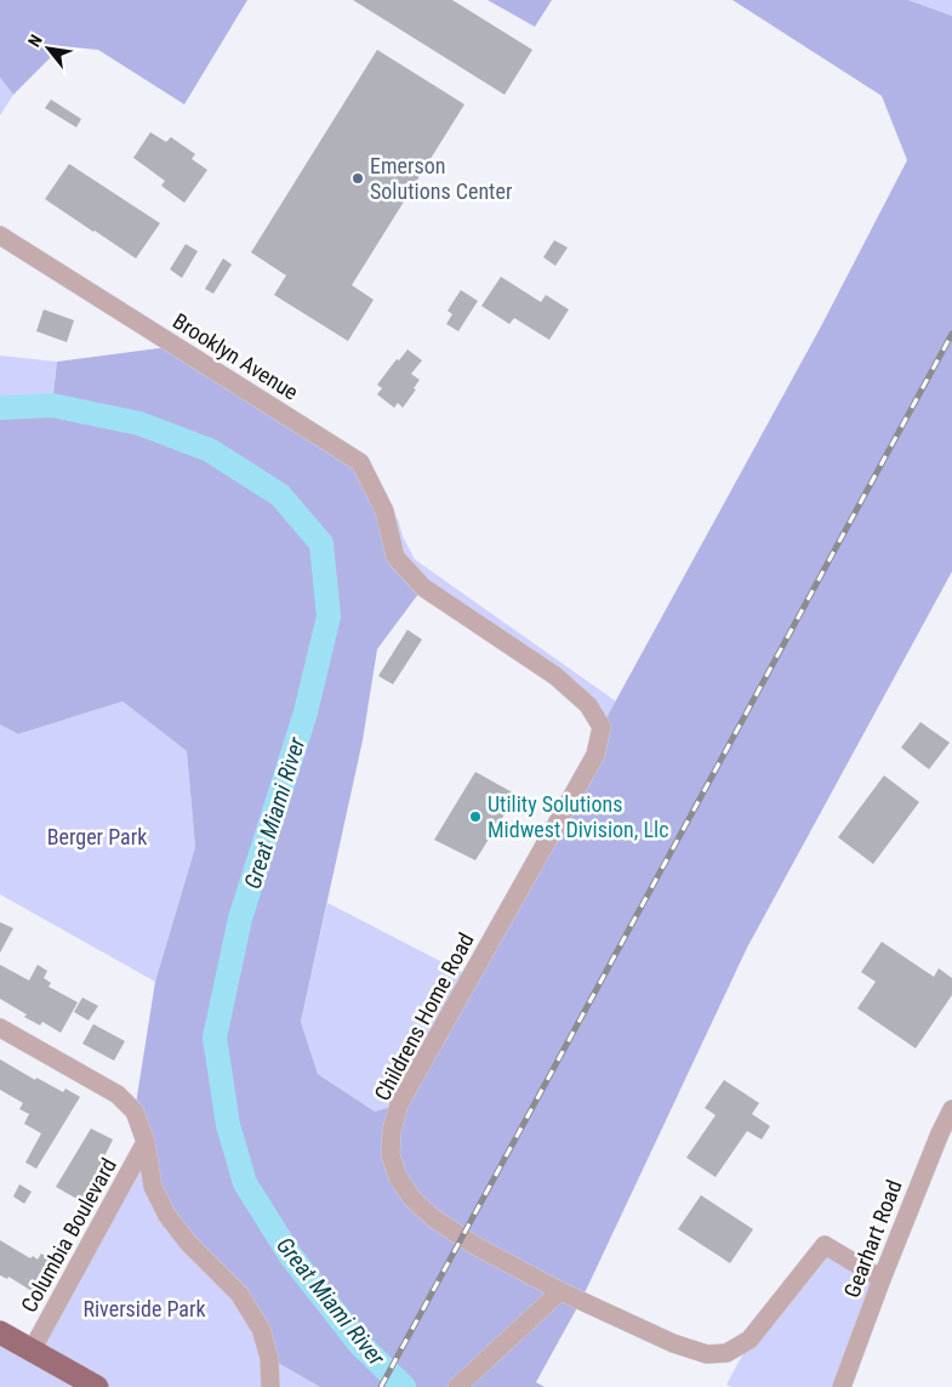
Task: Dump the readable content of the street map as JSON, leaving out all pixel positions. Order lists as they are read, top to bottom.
{
  "streets": {
    "street": [
      "Brooklyn Avenue",
      "Childrens Home Road",
      "Columbia Boulevard",
      "Gearhart Road"
    ]
  },
  "crossings": [
    ["Brooklyn Avenue", "Childrens Home Road"],
    ["Childrens Home Road", "Gearhart Road"]
  ],
  "water": ["Great Miami River"],
  "parks": ["Berger Park", "Riverside Park"],
  "places": ["Emerson Solutions Center", "Utility Solutions Midwest Division, Llc"],
  "north": "top left"
}
